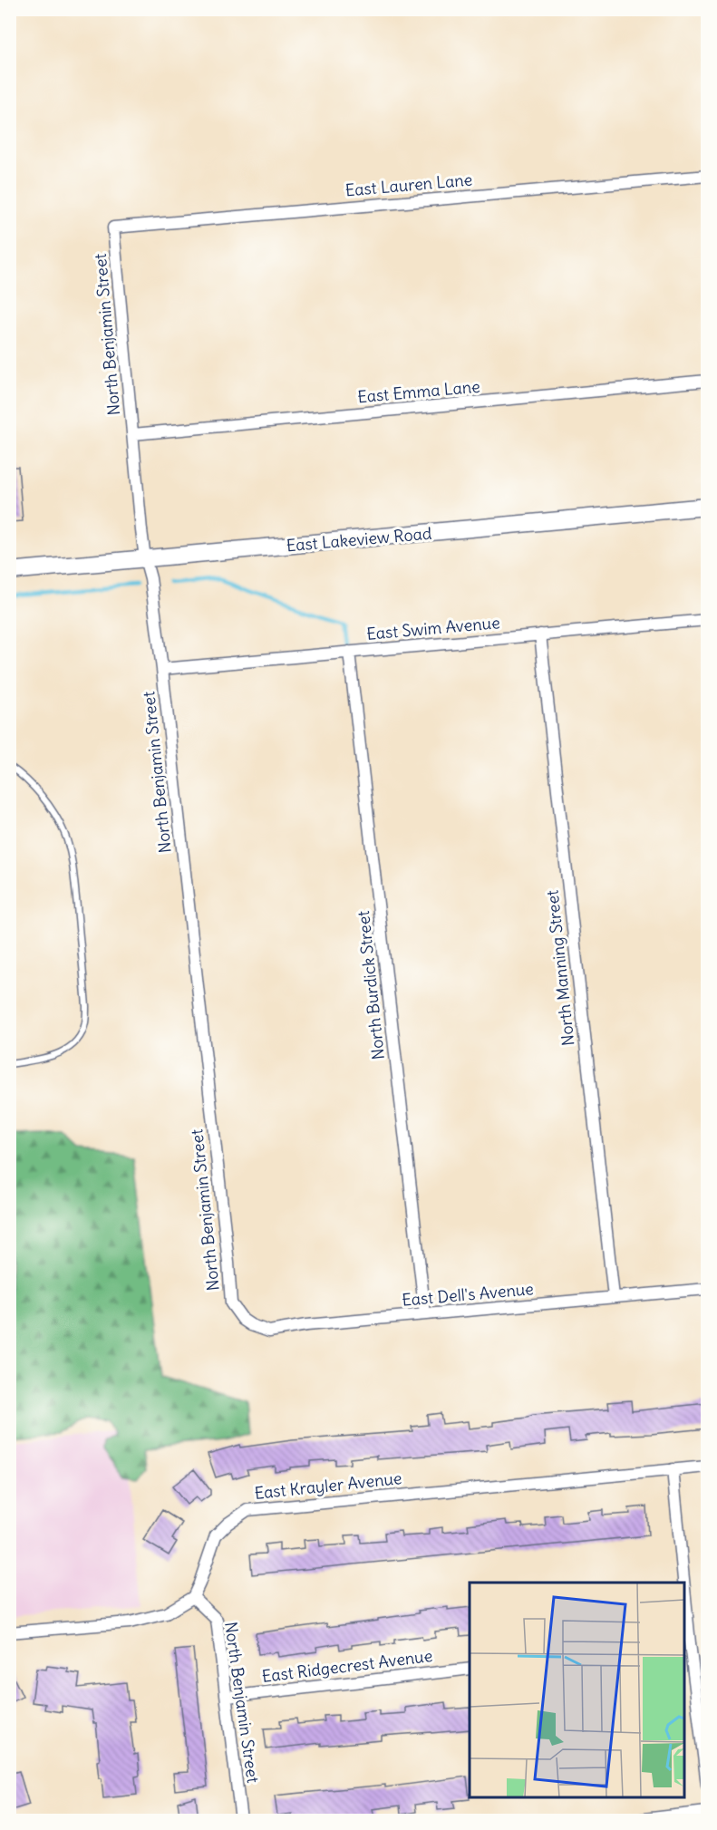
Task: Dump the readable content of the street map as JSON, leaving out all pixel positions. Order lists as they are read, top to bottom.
{
  "streets": {
    "street": [
      "East Lauren Lane",
      "North Benjamin Street",
      "East Emma Lane",
      "East Lakeview Road",
      "East Swim Avenue",
      "North Manning Street",
      "North Burdick Street",
      "East Dell's Avenue",
      "East Krayler Avenue",
      "East Ridgecrest Avenue"
    ]
  },
  "crossings": [
    ["East Lauren Lane", "North Benjamin Street"],
    ["North Benjamin Street", "East Emma Lane"],
    ["North Benjamin Street", "East Lakeview Road"],
    ["North Benjamin Street", "East Swim Avenue"],
    ["North Benjamin Street", "East Dell's Avenue"],
    ["North Benjamin Street", "East Krayler Avenue"],
    ["North Benjamin Street", "East Ridgecrest Avenue"],
    ["East Swim Avenue", "North Manning Street"],
    ["East Swim Avenue", "North Burdick Street"],
    ["North Manning Street", "East Dell's Avenue"],
    ["North Burdick Street", "East Dell's Avenue"]
  ]
}
